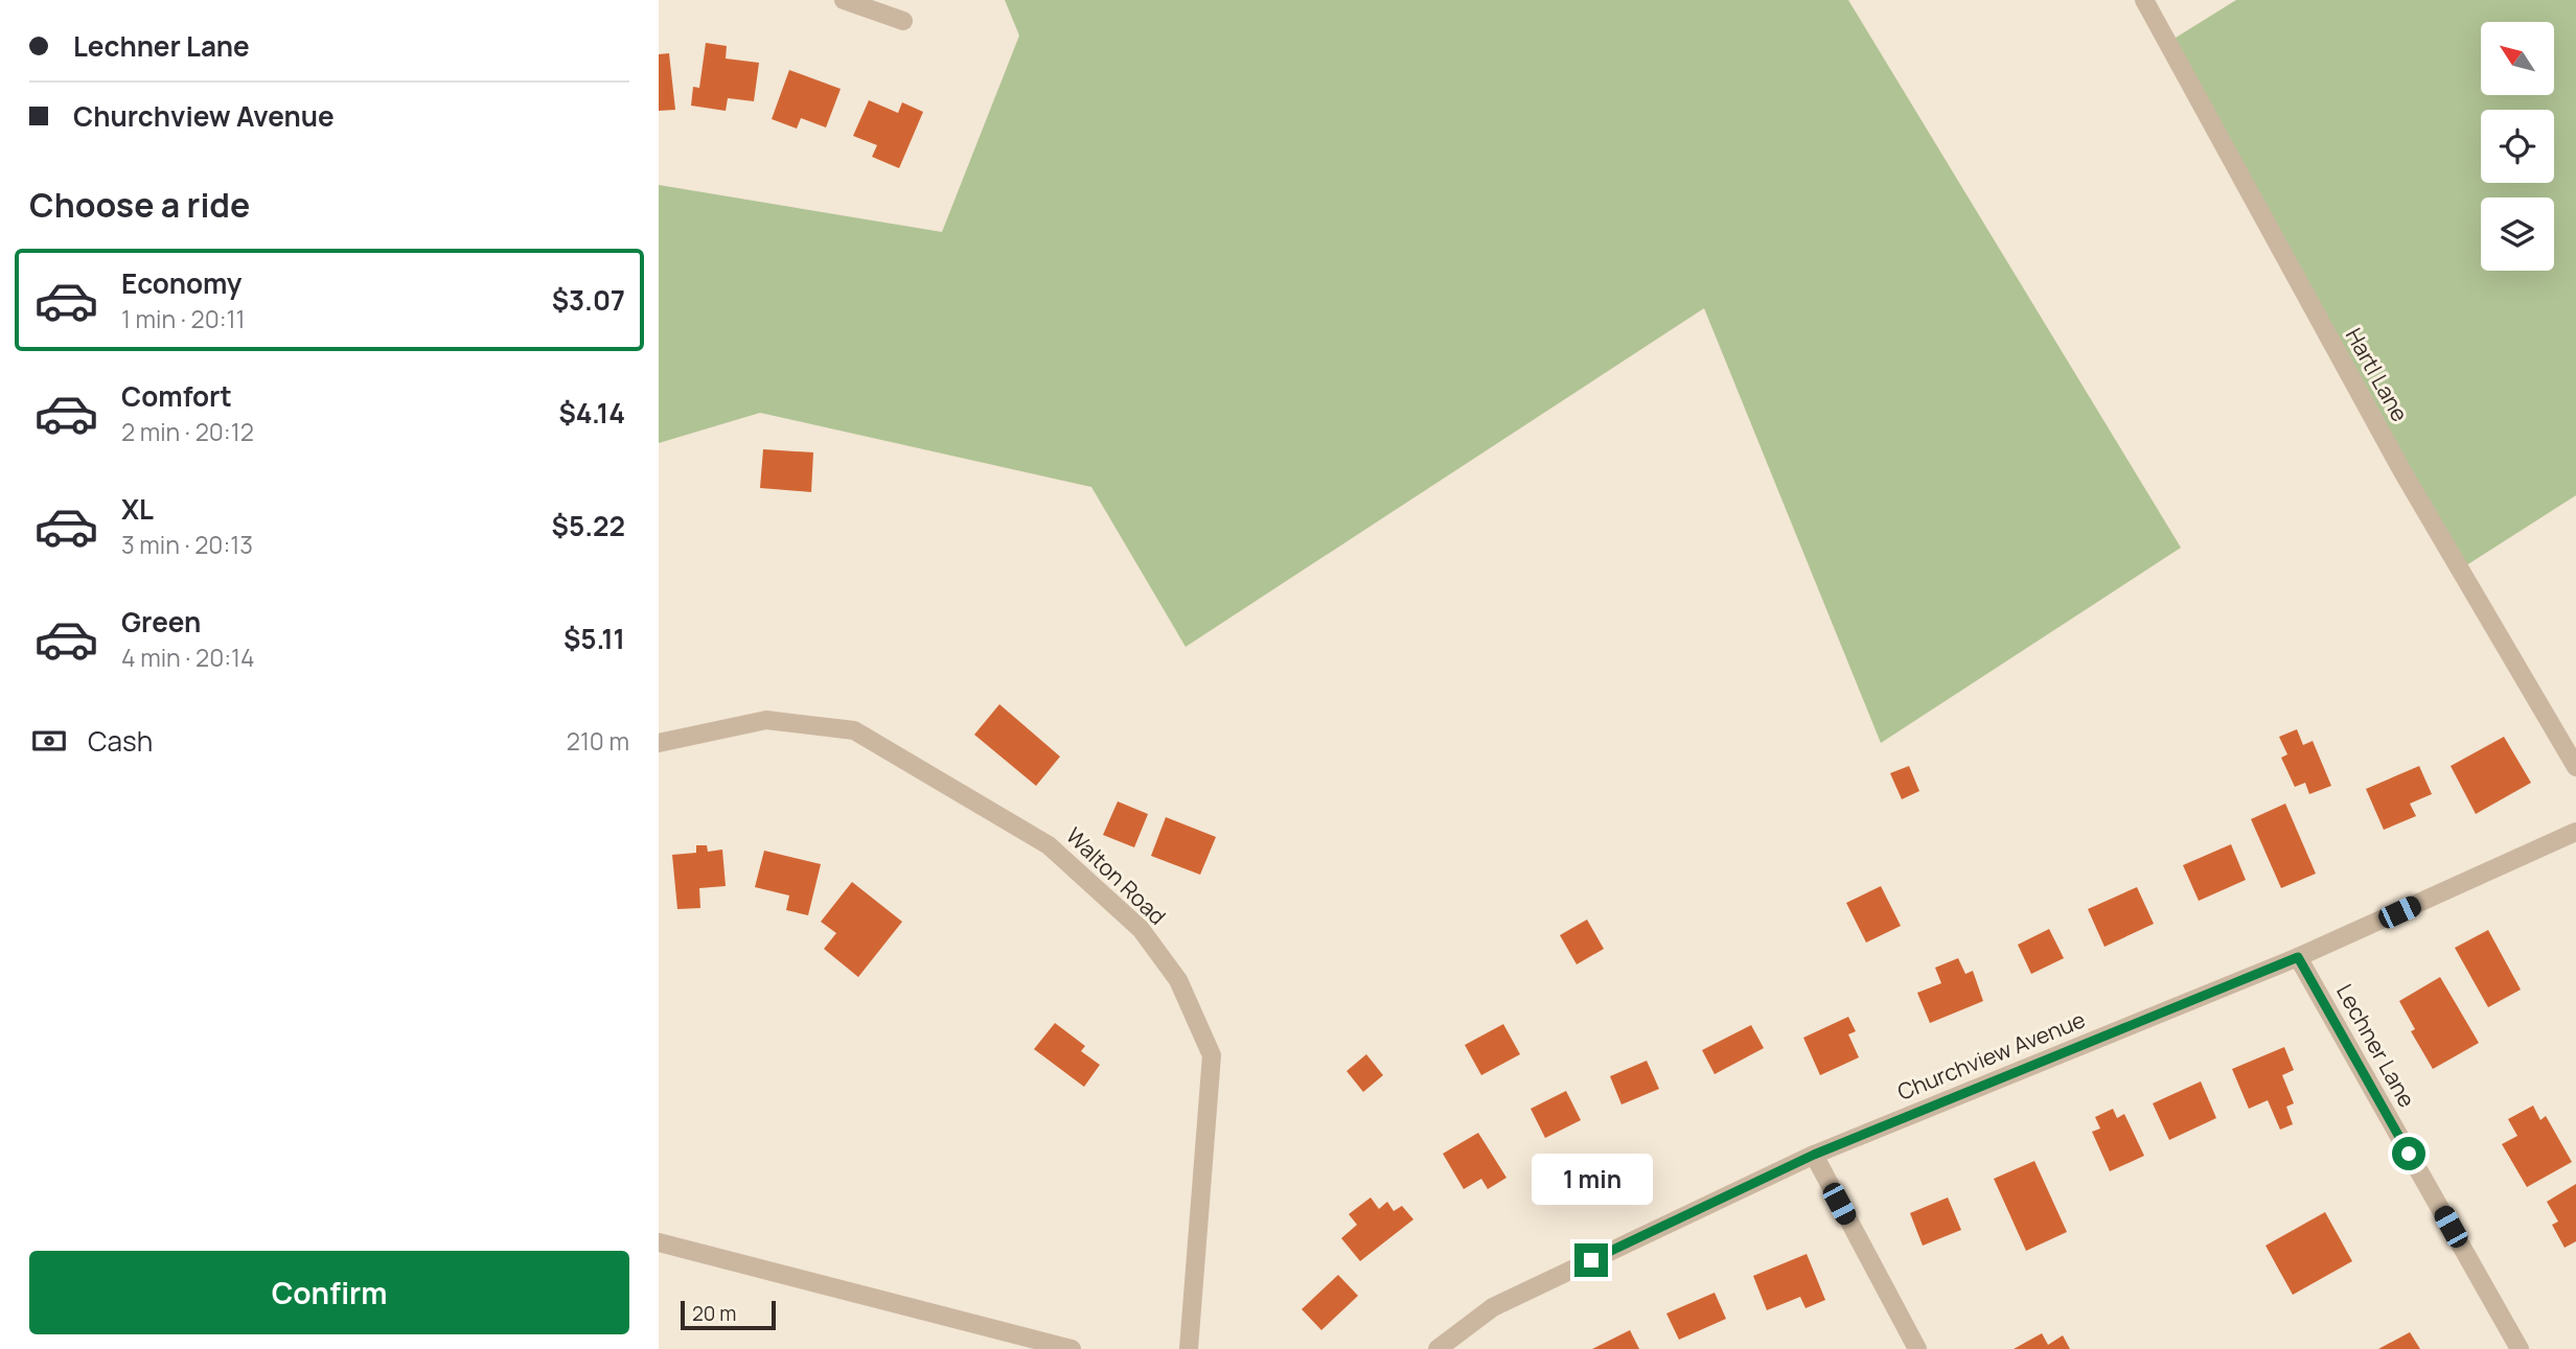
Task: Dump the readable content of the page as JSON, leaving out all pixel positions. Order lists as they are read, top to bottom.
{
  "streets": {
    "street": [
      "Hartl Lane",
      "Walton Road",
      "Lechner Lane",
      "Churchview Avenue"
    ]
  },
  "crossings": [
    ["Lechner Lane", "Churchview Avenue"]
  ],
  "scale_bar": "20 m",
  "north": "top left",
  "page": {
    "banner": ["Lechner Lane", "Churchview Avenue"],
    "heading": "Choose a ride",
    "list": [
      {
        "name": "Economy",
        "note": "1 min · 20:11",
        "value": "$3.07"
      },
      {
        "name": "Comfort",
        "note": "2 min · 20:12",
        "value": "$4.14"
      },
      {
        "name": "XL",
        "note": "3 min · 20:13",
        "value": "$5.22"
      },
      {
        "name": "Green",
        "note": "4 min · 20:14",
        "value": "$5.11"
      }
    ],
    "pay": ["Cash", "210 m"],
    "bubble": "1 min",
    "buttons": "Confirm",
    "scale": "20 m"
  }
}
